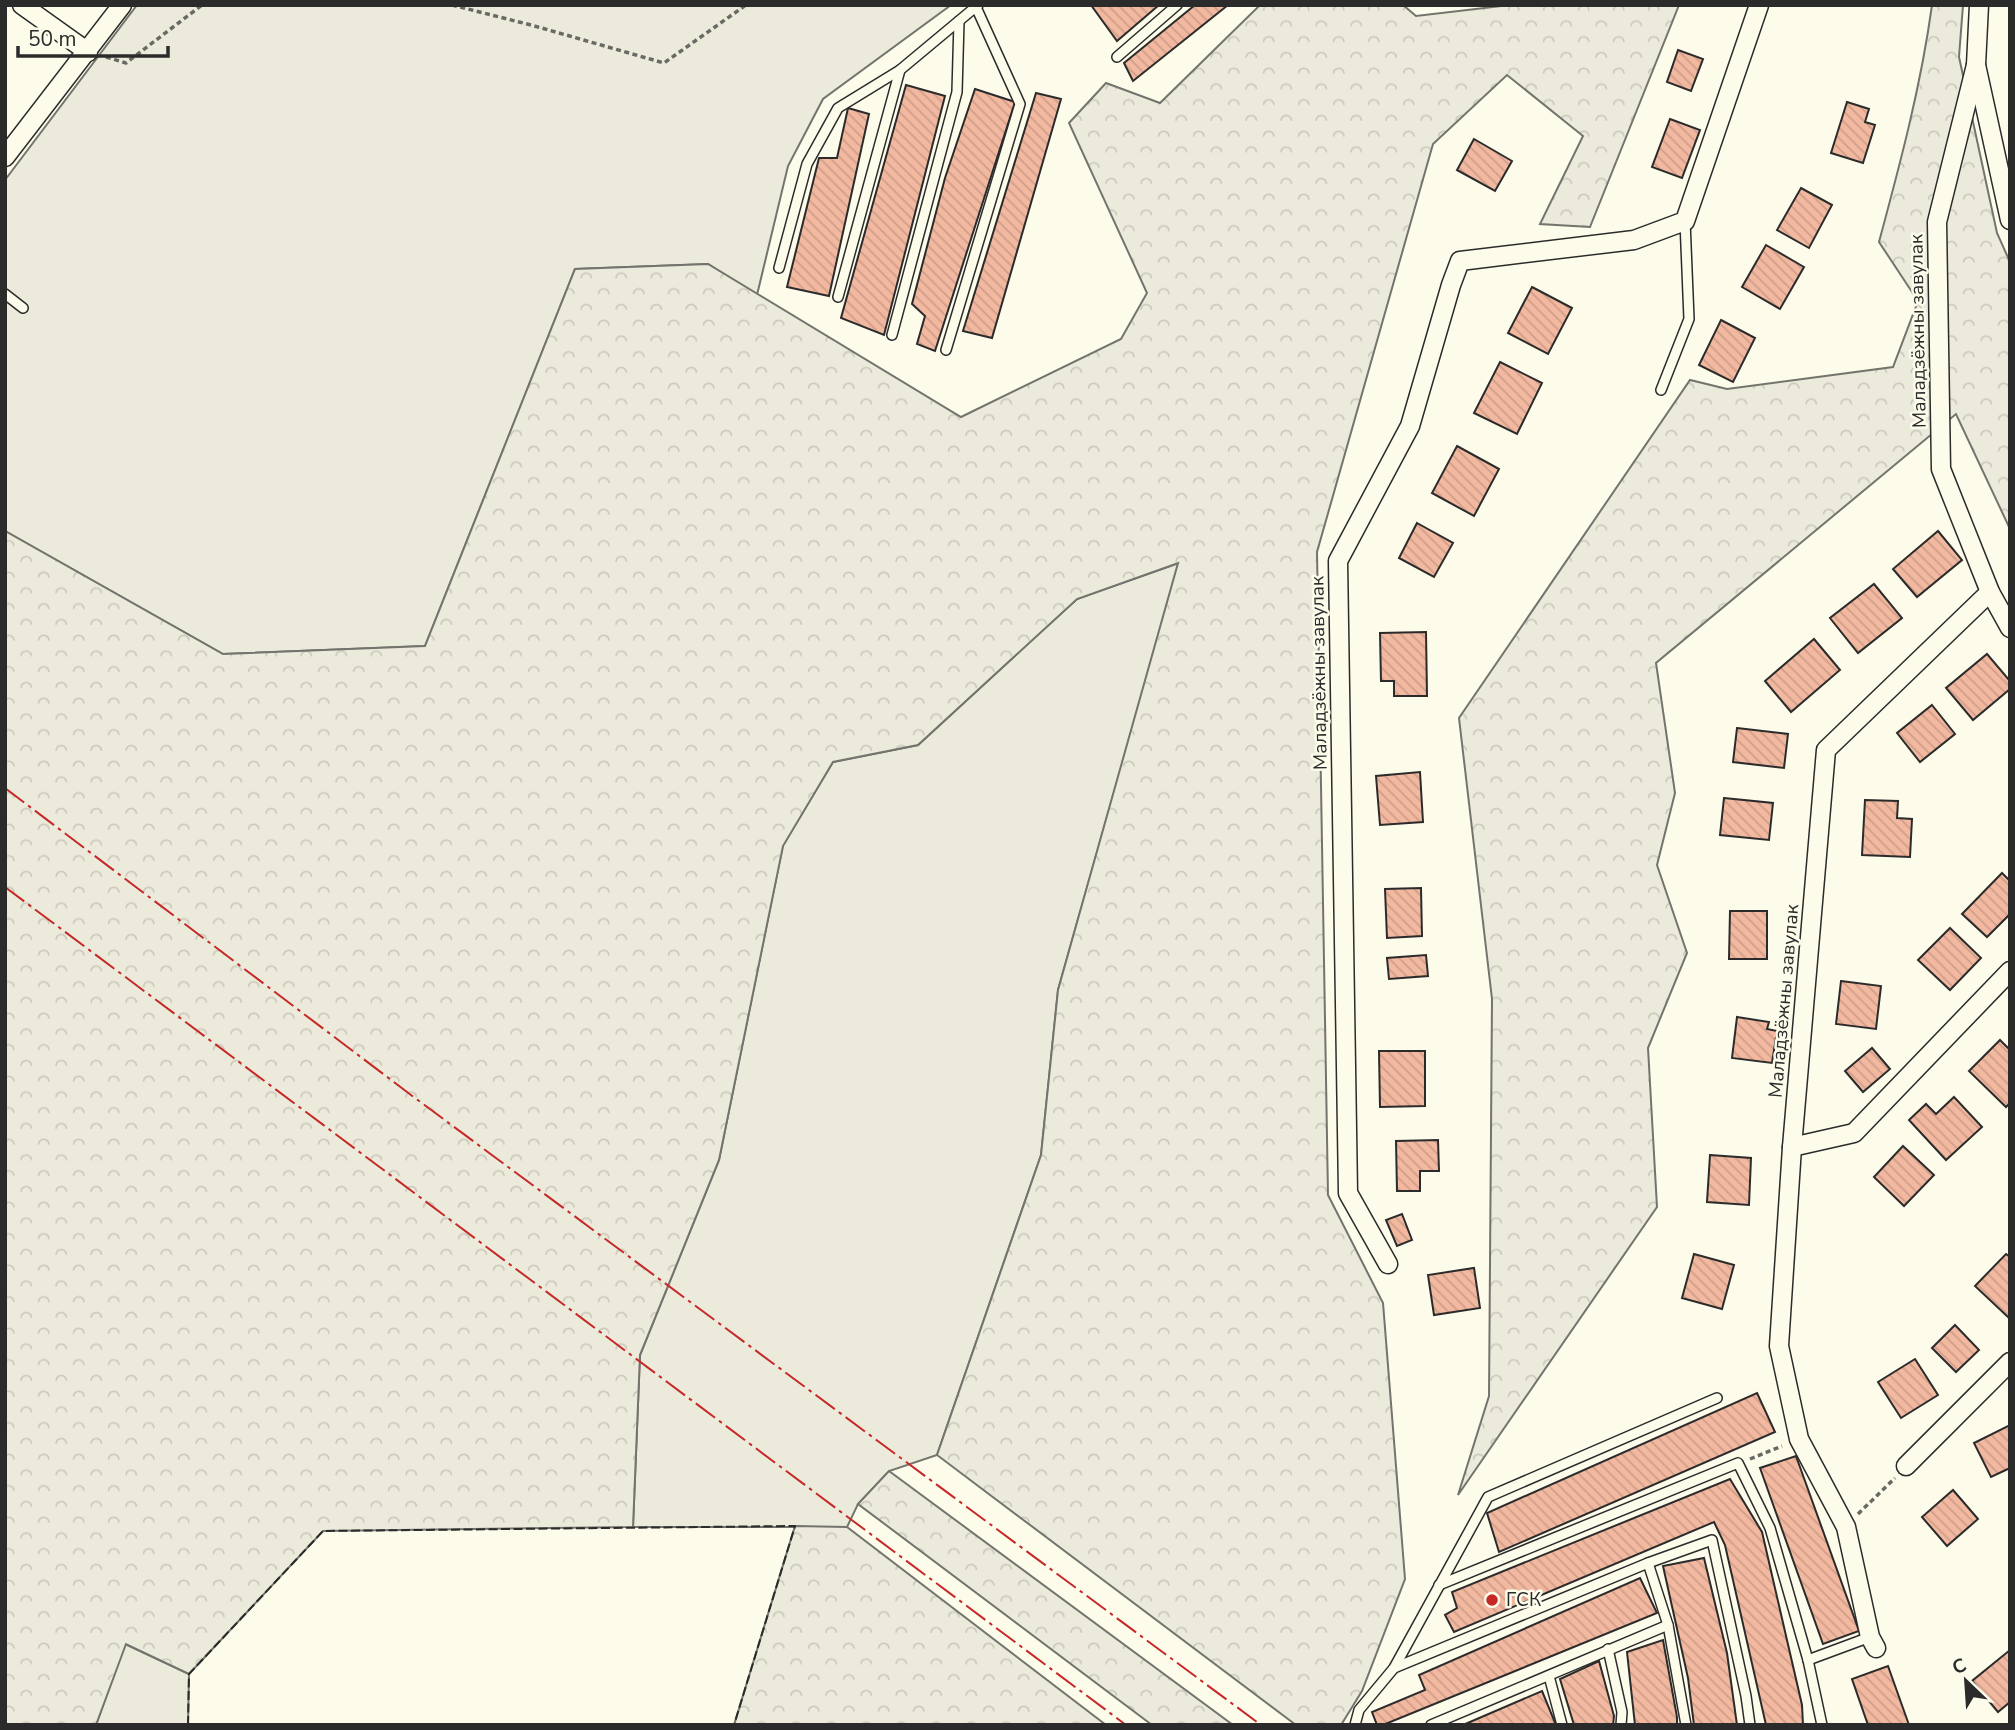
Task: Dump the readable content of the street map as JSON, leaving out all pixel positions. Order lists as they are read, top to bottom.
{
  "streets": {
    "street": ["Маладзёжны завулак"]
  },
  "places": ["ГСК"],
  "scale_bar": "50 m",
  "north": "top left"
}
